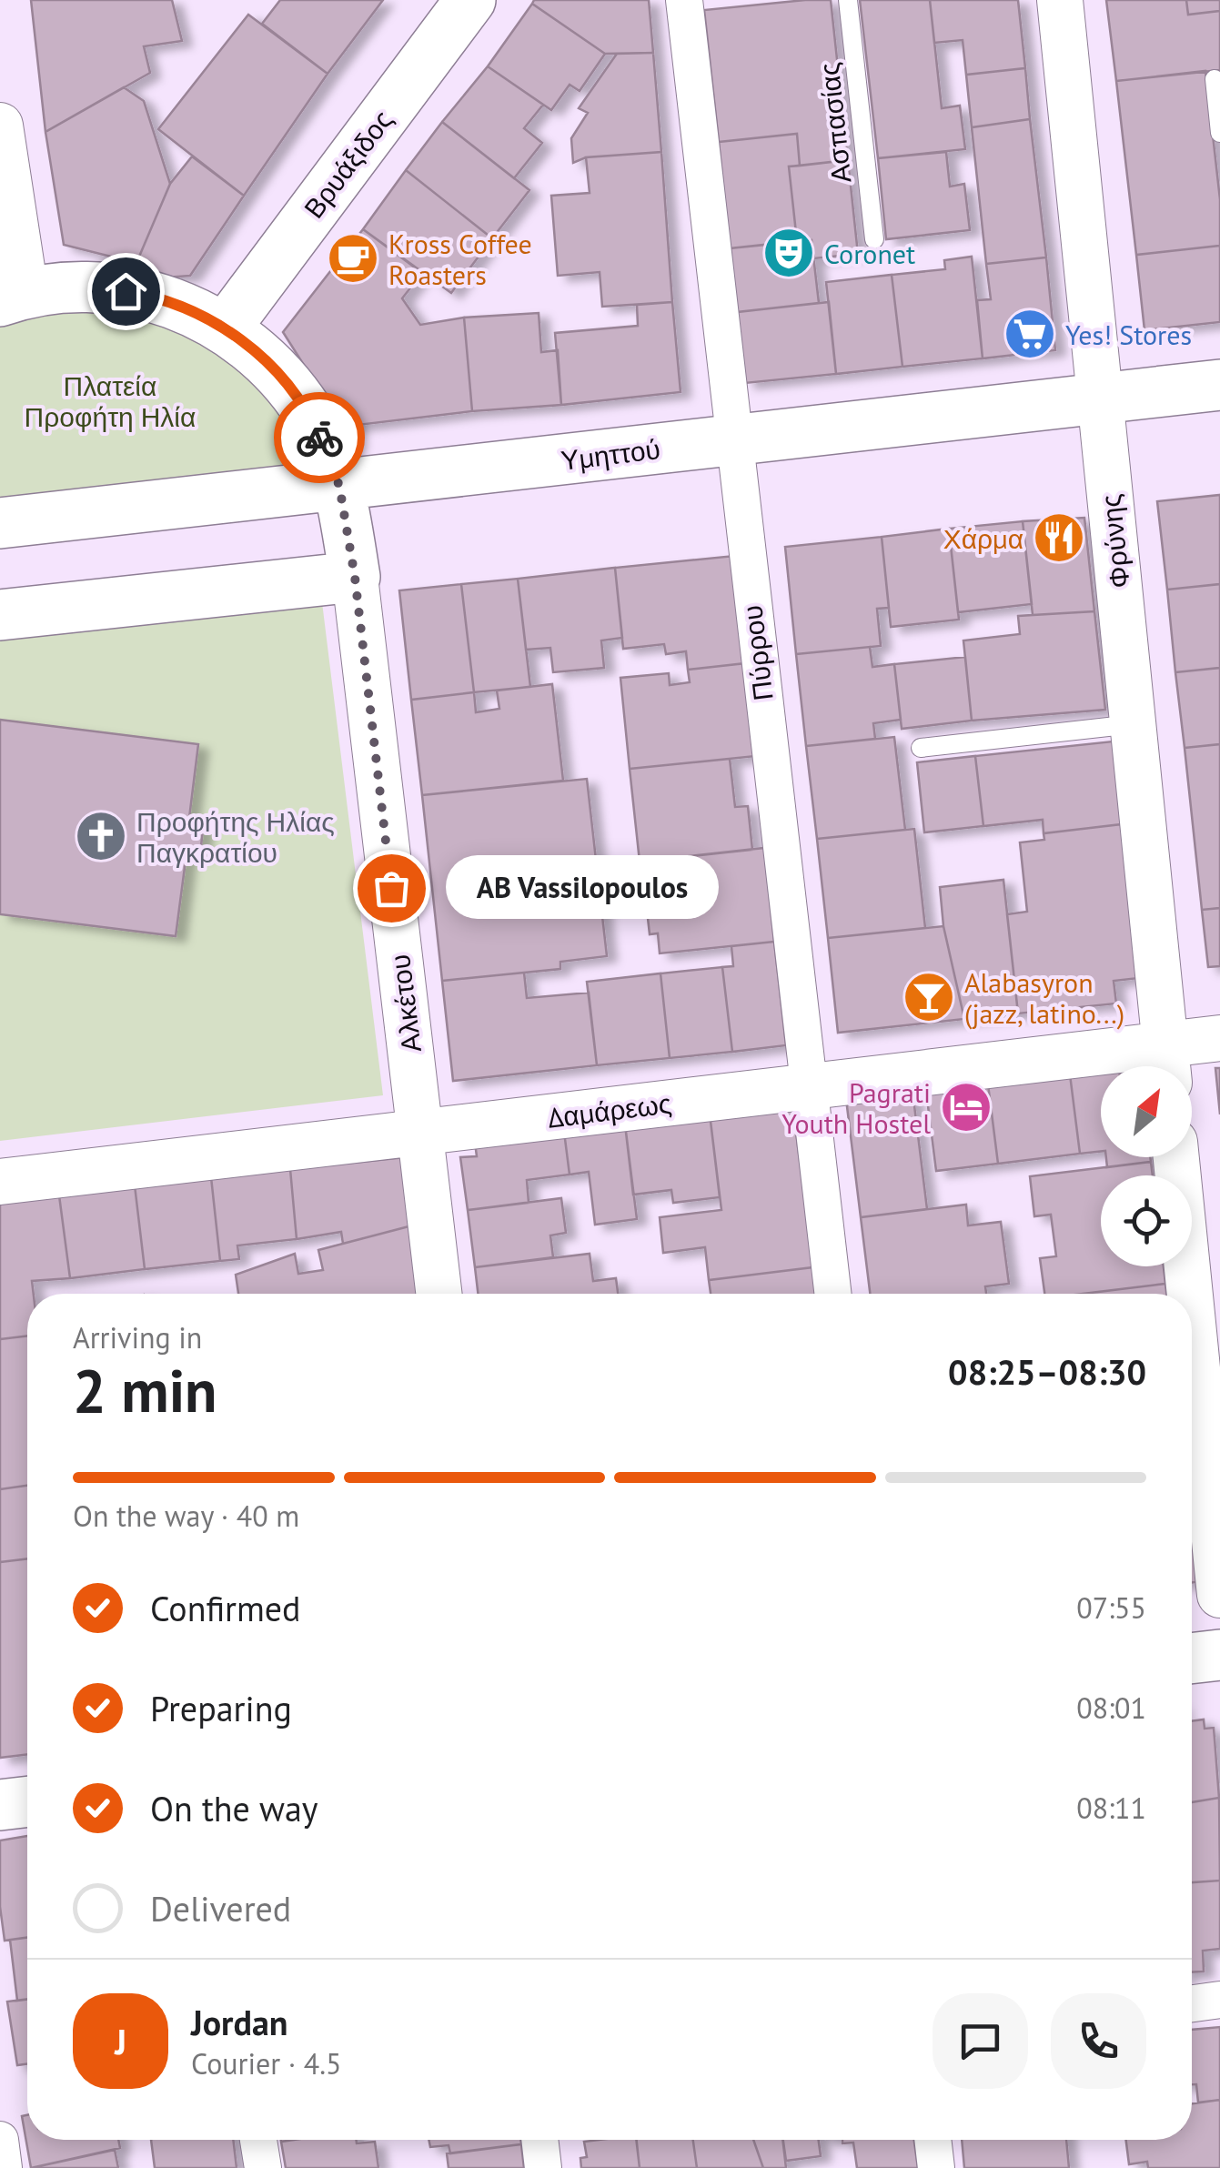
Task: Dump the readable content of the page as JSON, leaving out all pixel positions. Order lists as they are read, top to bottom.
{
  "streets": {
    "main road": ["Βρυάξιδος", "Υμηττού", "Αλκέτου"],
    "street": ["Φρύνης", "Πύρρου", "Δαμάρεως"],
    "lane": ["Ασπασίας"]
  },
  "crossings": [
    ["Υμηττού", "Φρύνης"],
    ["Υμηττού", "Πύρρου"],
    ["Υμηττού", "Αλκέτου"],
    ["Φρύνης", "Δαμάρεως"],
    ["Πύρρου", "Δαμάρεως"],
    ["Αλκέτου", "Δαμάρεως"]
  ],
  "parks": ["Πλατεία Προφήτη Ηλία"],
  "places": {
    "theatre": ["Coronet"],
    "cafe": ["Kross Coffee Roasters"],
    "supermarket": ["Yes! Stores"],
    "restaurant": ["Χάρμα"],
    "church": ["Προφήτης Ηλίας Παγκρατίου"],
    "other": ["AB Vassilopoulos"],
    "bar": ["Alabasyron (jazz, latino...)"],
    "hotel": ["Pagrati Youth Hostel"]
  },
  "north": "top right",
  "page": {
    "bubble": "AB Vassilopoulos",
    "heading": ["2 min", "Arriving in", "08:25–08:30"],
    "panel": ["Jordan", "Courier · 4.5"],
    "bar": "On the way · 40 m",
    "list": [
      ["Confirmed", "07:55"],
      ["Preparing", "08:01"],
      ["On the way", "08:11"],
      "Delivered"
    ],
    "round": "J"
  }
}
